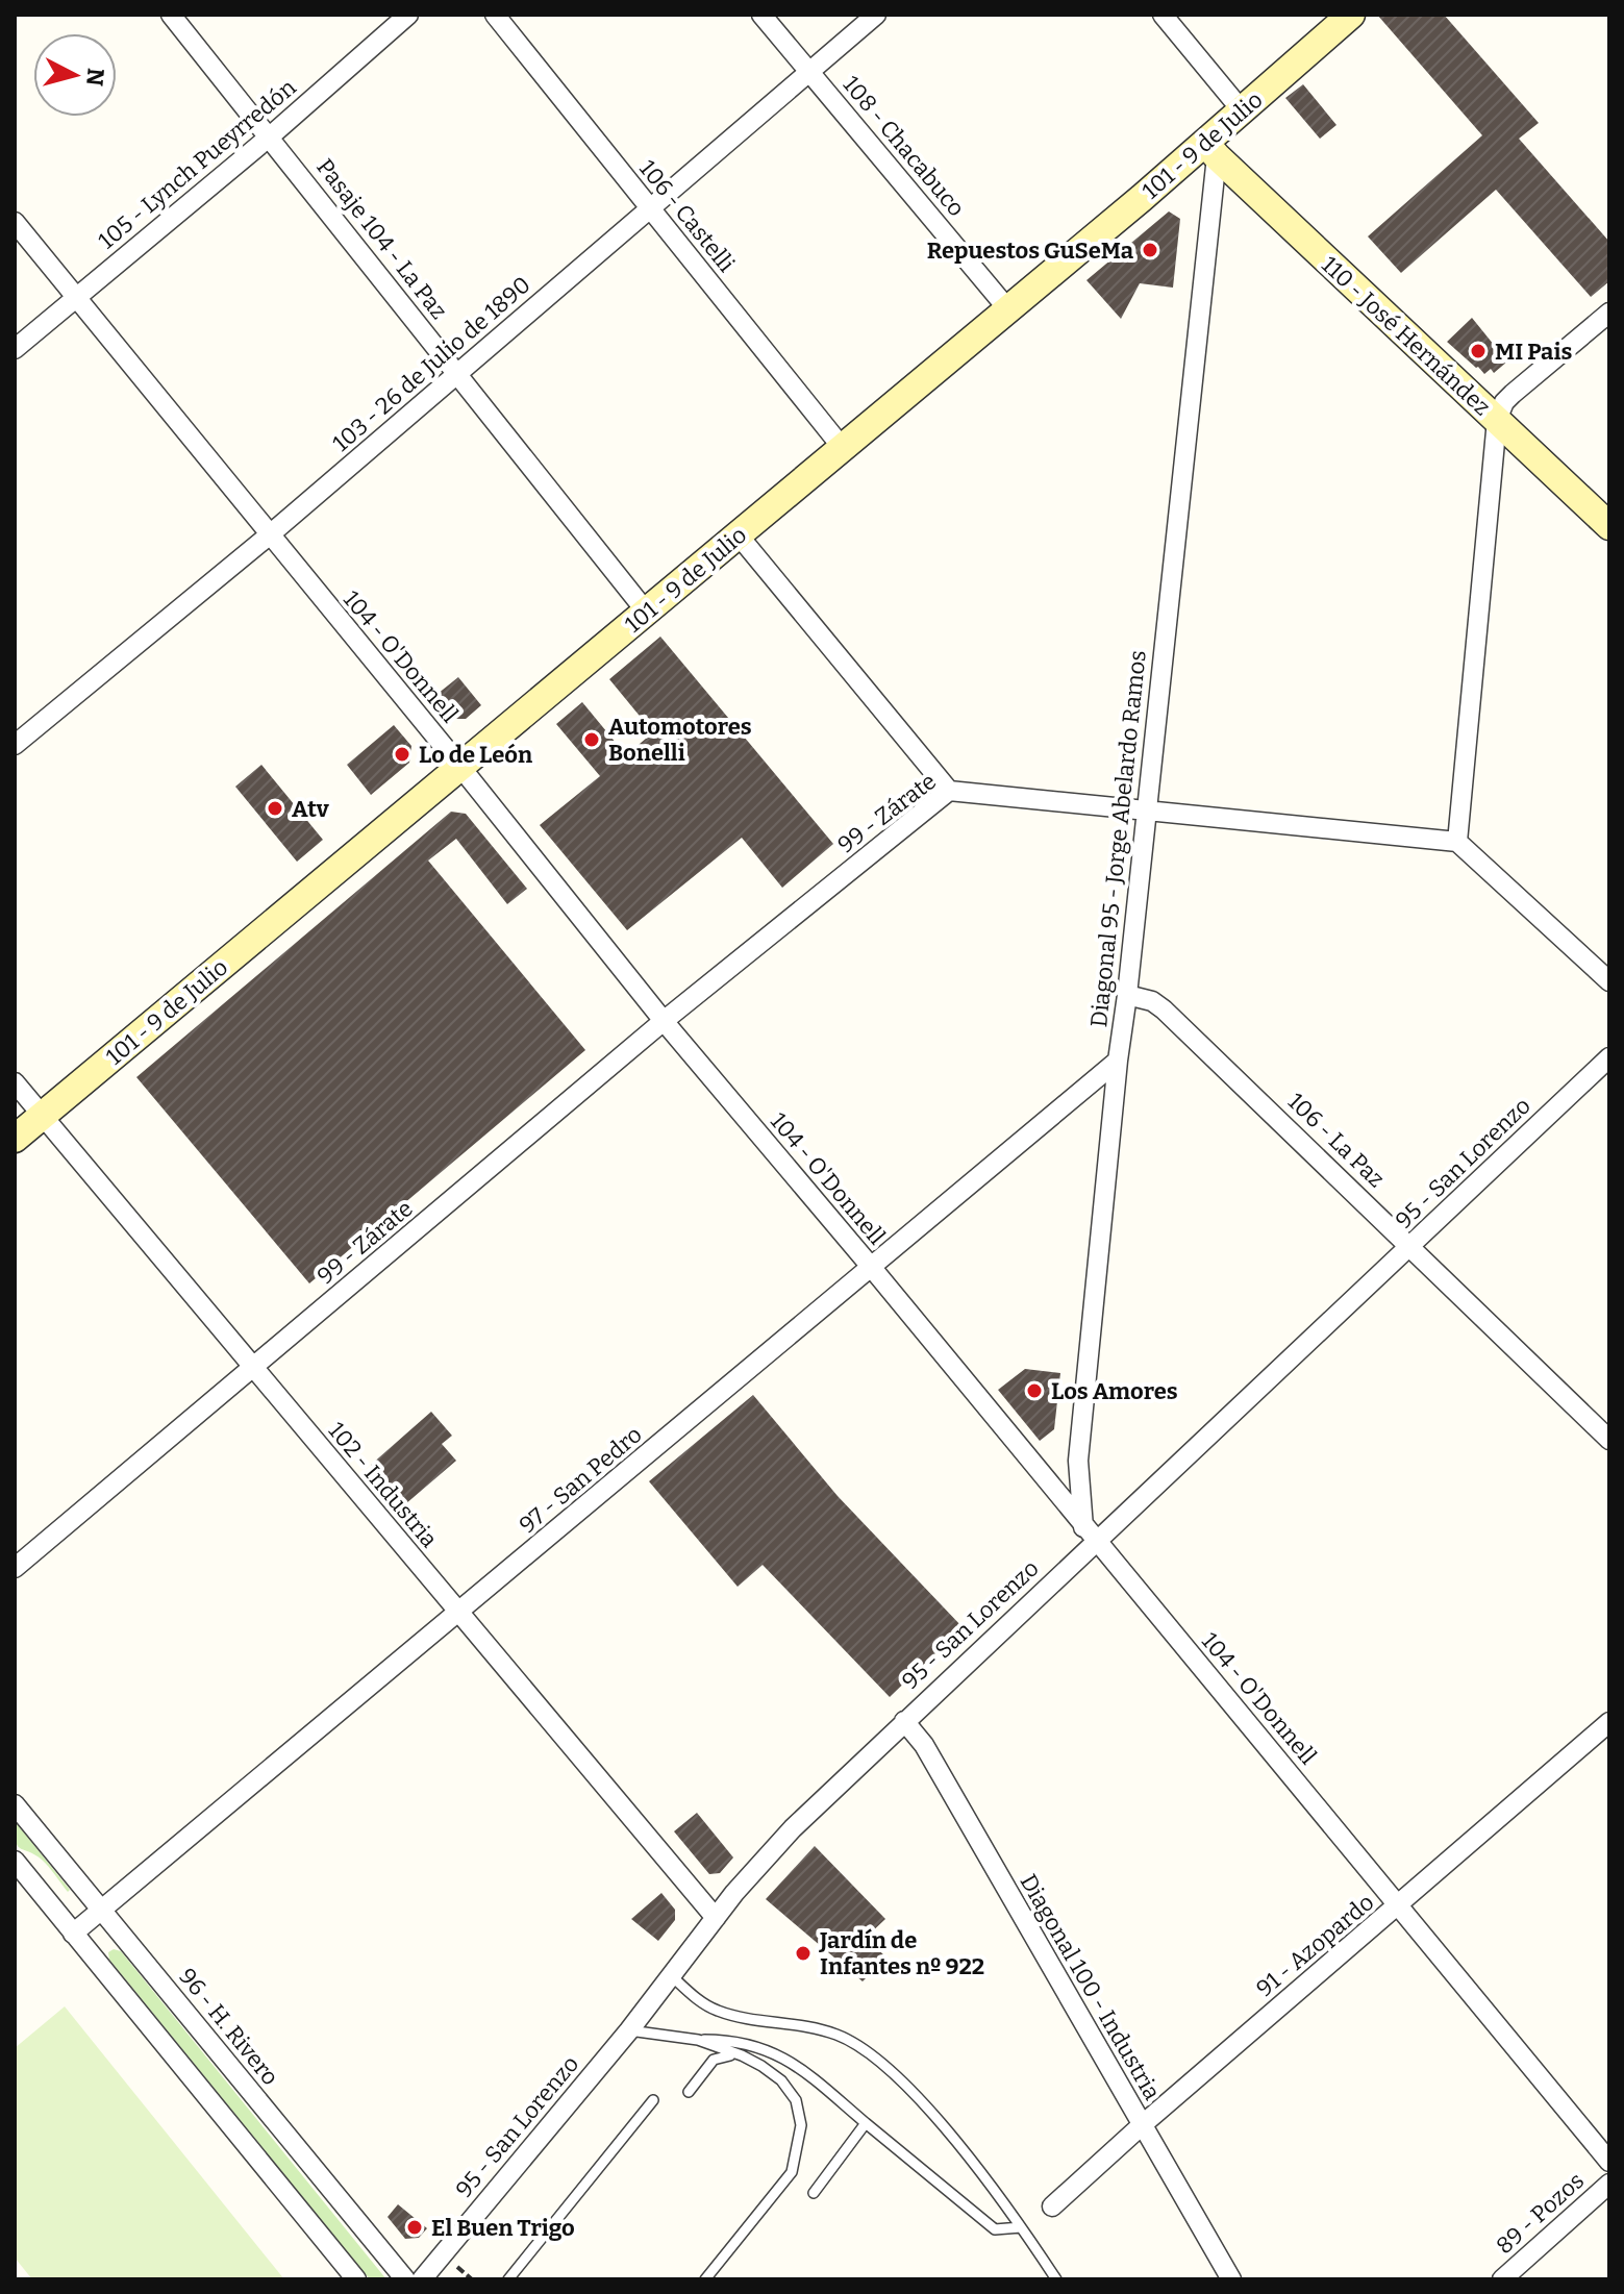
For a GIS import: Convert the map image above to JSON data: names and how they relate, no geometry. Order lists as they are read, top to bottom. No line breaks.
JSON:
{"streets":{"street":["101 - 9 de Julio","108 - Chacabuco","105 - Lynch Pueyrredón","106 - Castelli","Pasaje 104 - La Paz","110 - José Hernández","103 - 26 de Julio de 1890","104 - O'Donnell","99 - Zárate","Diagonal 95 - Jorge Abelardo Ramos","106 - La Paz","95 - San Lorenzo","97 - San Pedro","102 - Industria","91 - Azopardo","Diagonal 100 - Industria","96 - H. Rivero","89 - Pozos"]},"crossings":[["101 - 9 de Julio","108 - Chacabuco"],["101 - 9 de Julio","106 - Castelli"],["101 - 9 de Julio","Pasaje 104 - La Paz"],["101 - 9 de Julio","110 - José Hernández"],["101 - 9 de Julio","104 - O'Donnell"],["101 - 9 de Julio","Diagonal 95 - Jorge Abelardo Ramos"],["101 - 9 de Julio","102 - Industria"],["108 - Chacabuco","103 - 26 de Julio de 1890"],["105 - Lynch Pueyrredón","Pasaje 104 - La Paz"],["105 - Lynch Pueyrredón","104 - O'Donnell"],["106 - Castelli","103 - 26 de Julio de 1890"],["Pasaje 104 - La Paz","103 - 26 de Julio de 1890"],["110 - José Hernández","Diagonal 95 - Jorge Abelardo Ramos"],["103 - 26 de Julio de 1890","104 - O'Donnell"],["104 - O'Donnell","99 - Zárate"],["104 - O'Donnell","Diagonal 95 - Jorge Abelardo Ramos"],["104 - O'Donnell","95 - San Lorenzo"],["104 - O'Donnell","97 - San Pedro"],["104 - O'Donnell","91 - Azopardo"],["99 - Zárate","Diagonal 95 - Jorge Abelardo Ramos"],["99 - Zárate","102 - Industria"],["Diagonal 95 - Jorge Abelardo Ramos","106 - La Paz"],["Diagonal 95 - Jorge Abelardo Ramos","95 - San Lorenzo"],["Diagonal 95 - Jorge Abelardo Ramos","97 - San Pedro"],["106 - La Paz","95 - San Lorenzo"],["95 - San Lorenzo","102 - Industria"],["95 - San Lorenzo","Diagonal 100 - Industria"],["97 - San Pedro","102 - Industria"],["97 - San Pedro","96 - H. Rivero"],["91 - Azopardo","Diagonal 100 - Industria"]],"places":["Repuestos GuSeMa","MI Pais","Automotores Bonelli","Lo de León","Atv","Los Amores","Jardín de Infantes nº 922","El Buen Trigo"],"north":"right"}
